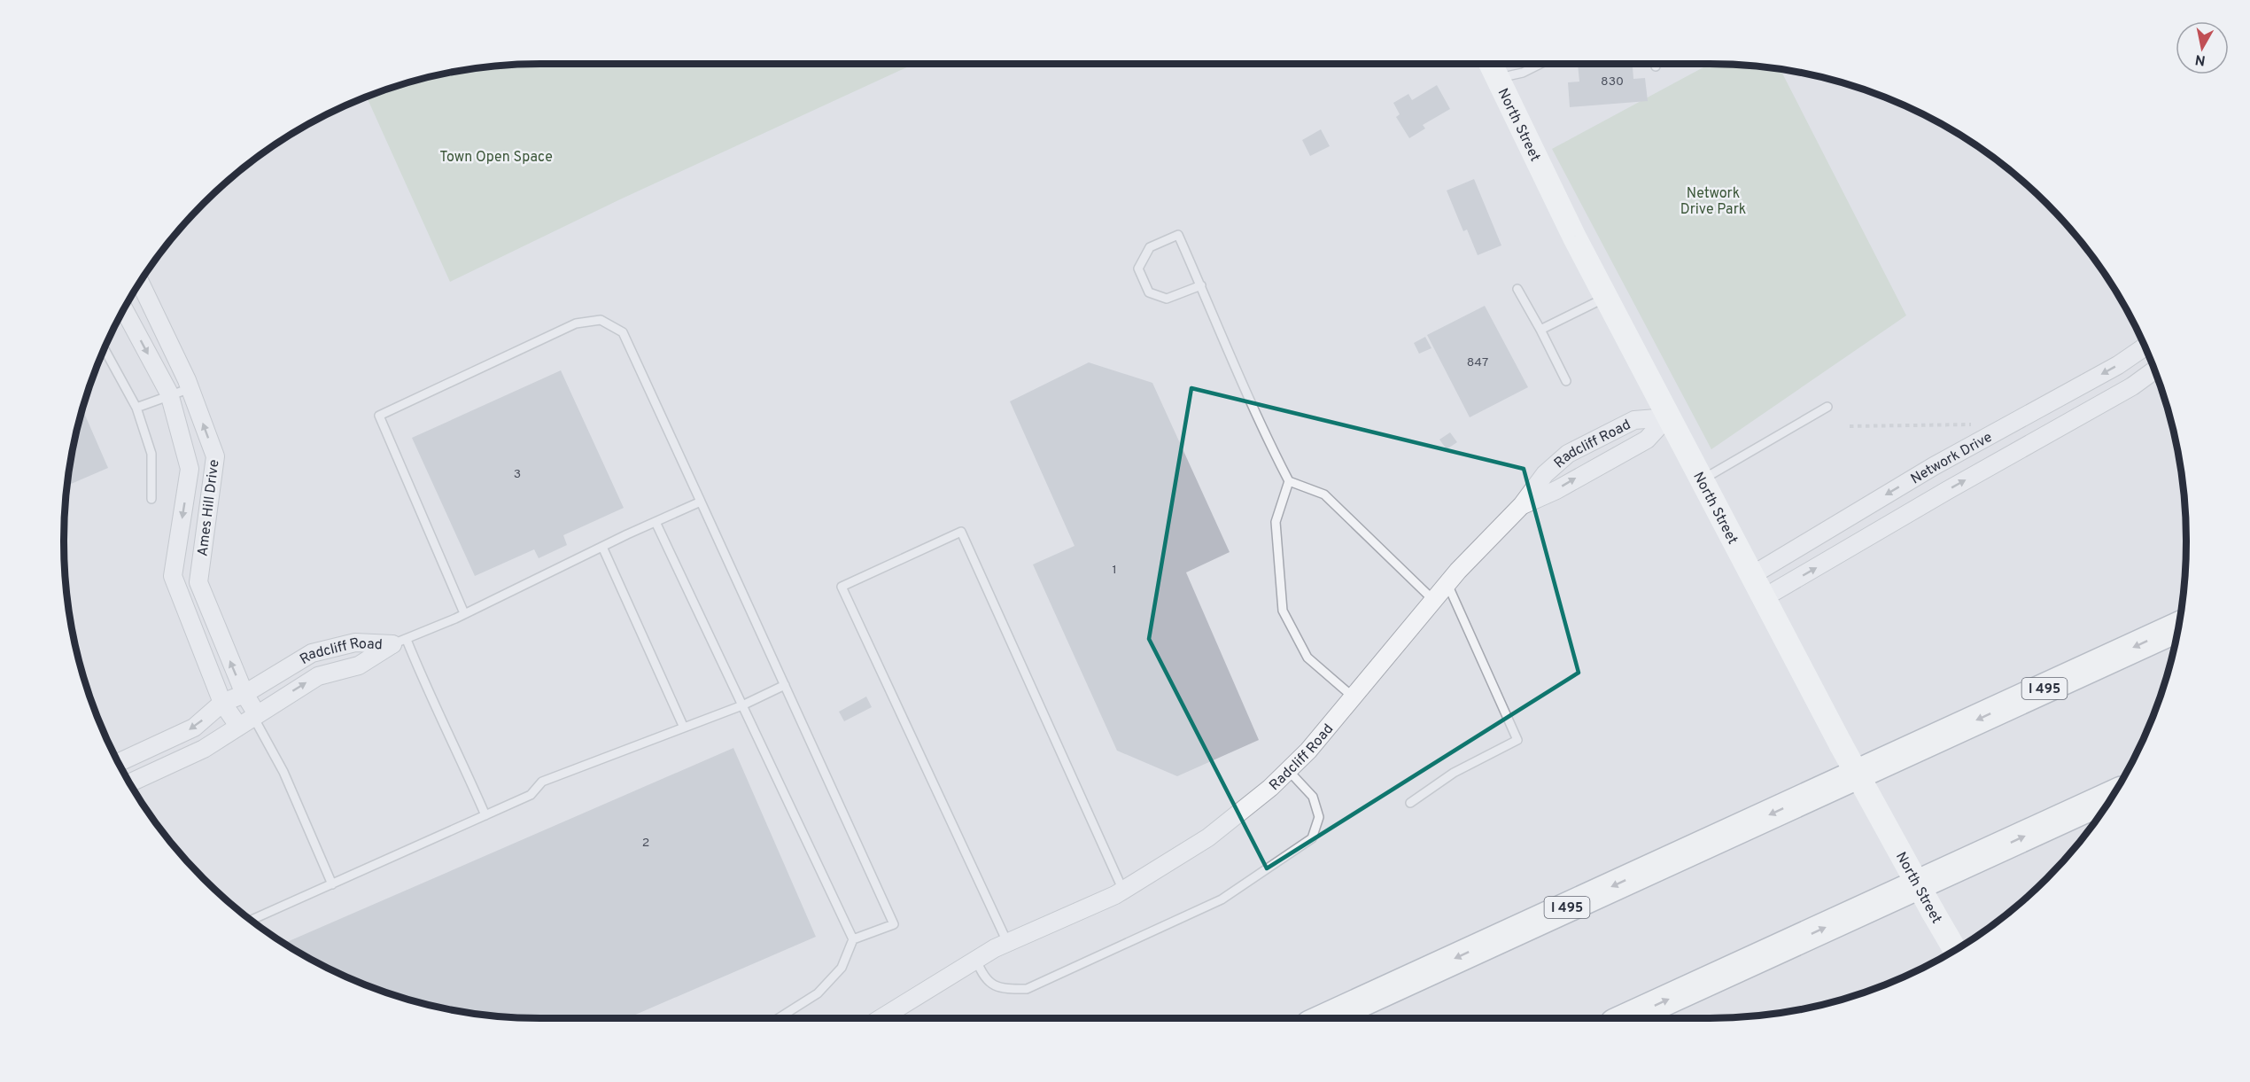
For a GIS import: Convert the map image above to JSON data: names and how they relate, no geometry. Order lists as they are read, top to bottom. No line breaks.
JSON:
{"streets":{"highway":["I 495"],"main road":["North Street"],"street":["Radcliff Road","Network Drive","Ames Hill Drive"]},"crossings":[["North Street","Radcliff Road"],["North Street","Network Drive"],["Radcliff Road","Ames Hill Drive"]],"parks":["Town Open Space","Network Drive Park"],"house_numbers":["830","847","3","1","2"],"north":"bottom"}
